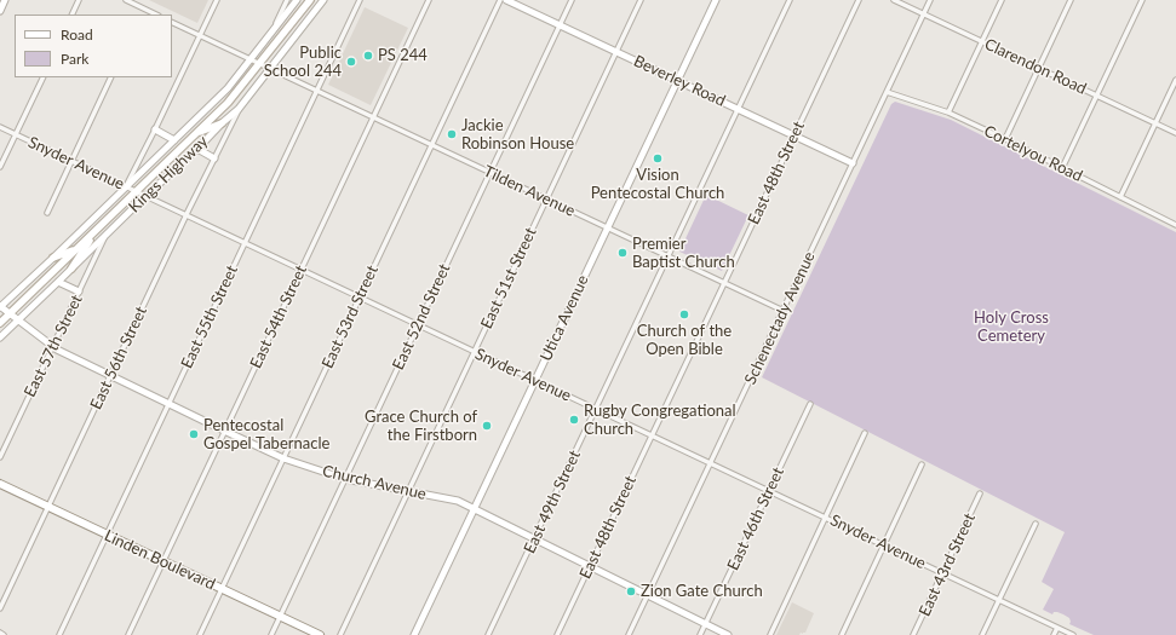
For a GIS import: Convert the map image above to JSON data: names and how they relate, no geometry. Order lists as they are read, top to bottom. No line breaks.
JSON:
{"streets":{"highway":["Linden Boulevard"],"main road":["Beverley Road","Kings Highway","Utica Avenue","Church Avenue"],"street":["Clarendon Road","Cortelyou Road","Snyder Avenue","East 48th Street","Tilden Avenue","East 51st Street","East 55th Street","East 54th Street","East 53rd Street","East 52nd Street","Schenectady Avenue","East 57th Street","East 56th Street","East 49th Street","East 46th Street","East 43rd Street"]},"crossings":[["Clarendon Road","Schenectady Avenue"],["Beverley Road","East 48th Street"],["Beverley Road","East 51st Street"],["Beverley Road","East 52nd Street"],["Beverley Road","Utica Avenue"],["Beverley Road","Schenectady Avenue"],["Beverley Road","East 49th Street"],["Cortelyou Road","Schenectady Avenue"],["Snyder Avenue","East 48th Street"],["Snyder Avenue","Kings Highway"],["Snyder Avenue","East 51st Street"],["Snyder Avenue","East 55th Street"],["Snyder Avenue","East 54th Street"],["Snyder Avenue","East 53rd Street"],["Snyder Avenue","East 52nd Street"],["Snyder Avenue","Utica Avenue"],["Snyder Avenue","Schenectady Avenue"],["Snyder Avenue","East 56th Street"],["Snyder Avenue","East 49th Street"],["Snyder Avenue","East 46th Street"],["Snyder Avenue","East 43rd Street"],["East 48th Street","Tilden Avenue"],["East 48th Street","Church Avenue"],["Kings Highway","Tilden Avenue"],["Kings Highway","East 57th Street"],["Kings Highway","East 56th Street"],["Kings Highway","Church Avenue"],["Tilden Avenue","East 51st Street"],["Tilden Avenue","East 55th Street"],["Tilden Avenue","East 54th Street"],["Tilden Avenue","East 53rd Street"],["Tilden Avenue","East 52nd Street"],["Tilden Avenue","Utica Avenue"],["Tilden Avenue","Schenectady Avenue"],["Tilden Avenue","East 49th Street"],["East 51st Street","Church Avenue"],["East 55th Street","Church Avenue"],["East 55th Street","Linden Boulevard"],["East 54th Street","Church Avenue"],["East 54th Street","Linden Boulevard"],["East 53rd Street","Church Avenue"],["East 53rd Street","Linden Boulevard"],["East 52nd Street","Church Avenue"],["East 52nd Street","Linden Boulevard"],["Utica Avenue","Church Avenue"],["Schenectady Avenue","Church Avenue"],["East 57th Street","Church Avenue"],["East 56th Street","Church Avenue"],["East 56th Street","Linden Boulevard"],["Church Avenue","East 49th Street"],["Church Avenue","East 46th Street"]],"parks":["Holy Cross Cemetery"],"places":["PS 244","Public School 244","Jackie Robinson House","Vision Pentecostal Church","Premier Baptist Church","Church of the Open Bible","Rugby Congregational Church","Grace Church of the Firstborn","Pentecostal Gospel Tabernacle","Zion Gate Church"],"legend":["Road","Park"]}
